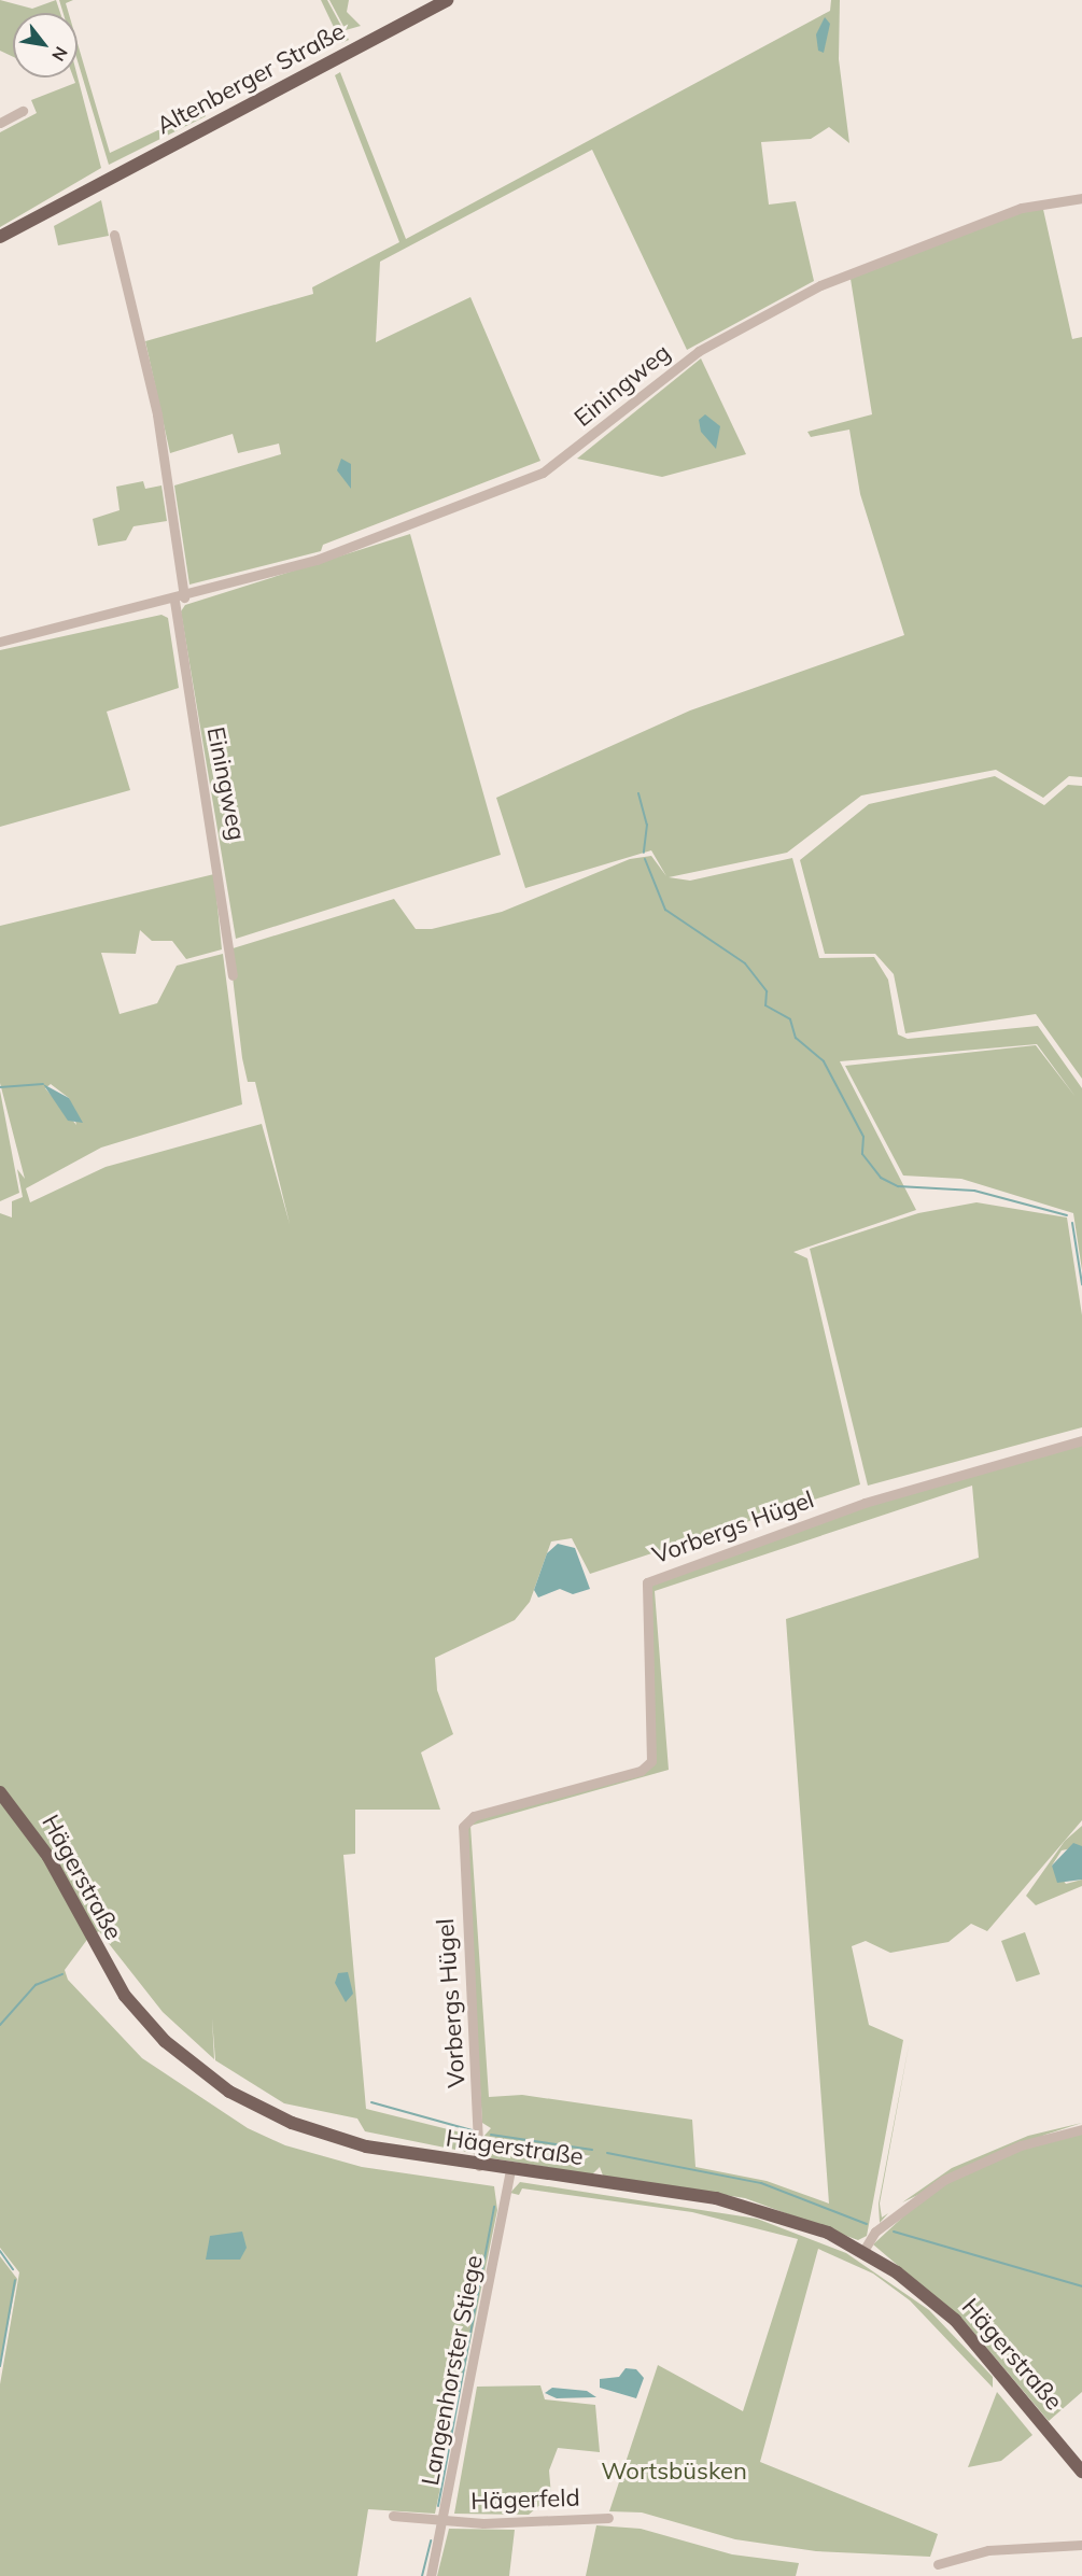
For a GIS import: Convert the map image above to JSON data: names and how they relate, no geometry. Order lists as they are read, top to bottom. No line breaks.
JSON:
{"streets":{"main road":["Altenberger Straße","Hägerstraße"],"street":["Einingweg","Vorbergs Hügel","Langenhorster Stiege","Hägerfeld"]},"crossings":[["Vorbergs Hügel","Hägerstraße"],["Hägerstraße","Langenhorster Stiege"],["Langenhorster Stiege","Hägerfeld"]],"parks":["Wortsbüsken"],"north":"bottom right"}
